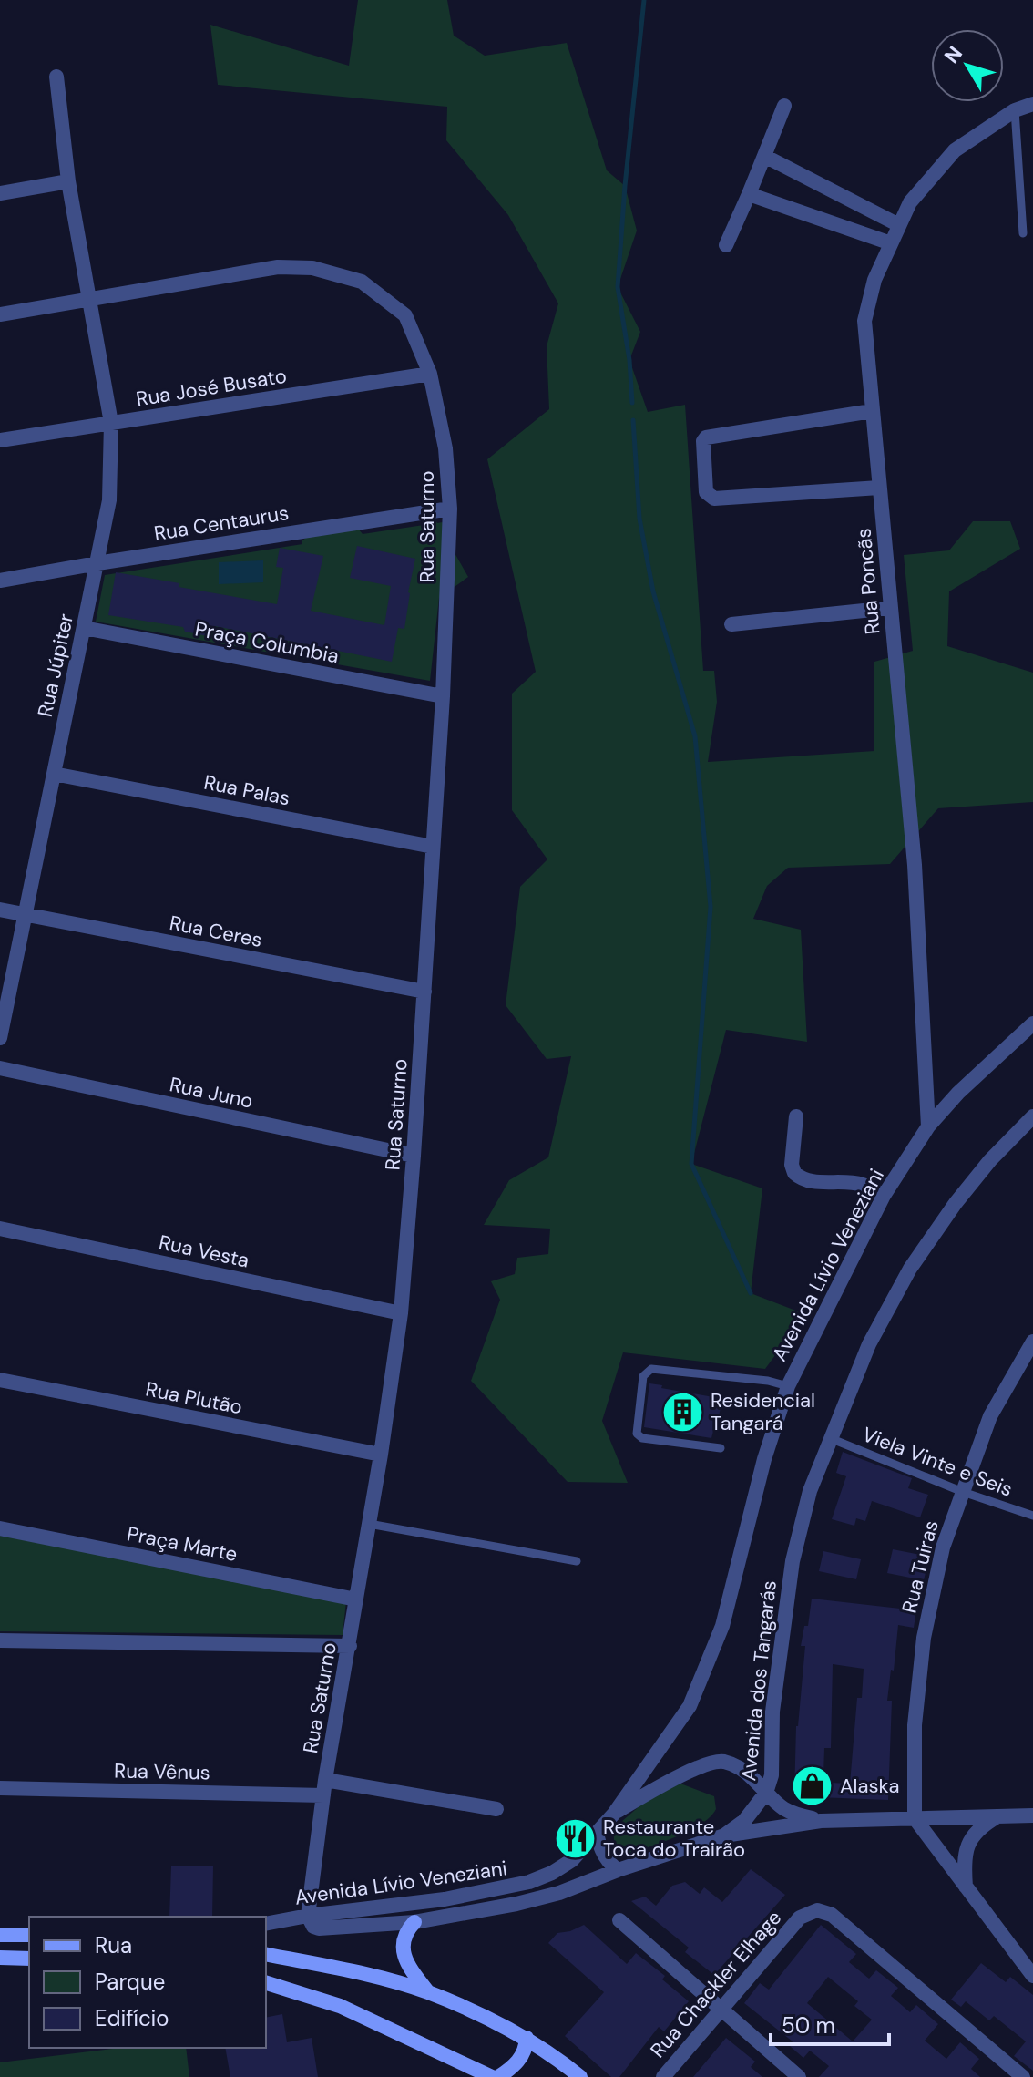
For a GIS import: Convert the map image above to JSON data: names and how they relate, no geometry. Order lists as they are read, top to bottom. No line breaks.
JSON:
{"streets":{"street":["Rua José Busato","Rua Centaurus","Rua Saturno","Rua Poncãs","Praça Columbia","Rua Júpiter","Rua Palas","Rua Ceres","Rua Juno","Rua Vesta","Avenida Lívio Veneziani","Rua Plutão","Praça Marte","Rua Tuiras","Avenida dos Tangarás","Rua Vênus","Rua Chackler Elhage"],"lane":["Viela Vinte e Seis"]},"crossings":[["Rua José Busato","Rua Saturno"],["Rua José Busato","Rua Júpiter"],["Rua Centaurus","Rua Saturno"],["Rua Centaurus","Rua Júpiter"],["Rua Saturno","Praça Columbia"],["Rua Saturno","Rua Júpiter"],["Rua Saturno","Rua Palas"],["Rua Saturno","Rua Ceres"],["Rua Saturno","Rua Juno"],["Rua Saturno","Rua Vesta"],["Rua Saturno","Avenida Lívio Veneziani"],["Rua Saturno","Rua Plutão"],["Rua Saturno","Praça Marte"],["Rua Saturno","Rua Vênus"],["Rua Poncãs","Avenida Lívio Veneziani"],["Praça Columbia","Rua Júpiter"],["Rua Júpiter","Rua Palas"],["Rua Júpiter","Rua Ceres"],["Avenida Lívio Veneziani","Avenida dos Tangarás"],["Viela Vinte e Seis","Rua Tuiras"],["Viela Vinte e Seis","Avenida dos Tangarás"]],"places":{"building":["Residencial Tangará"],"shop":["Alaska"],"restaurant":["Restaurante Toca do Trairão"]},"legend":["Rua","Parque","Edifício"],"scale_bar":"50 m","north":"top left"}
